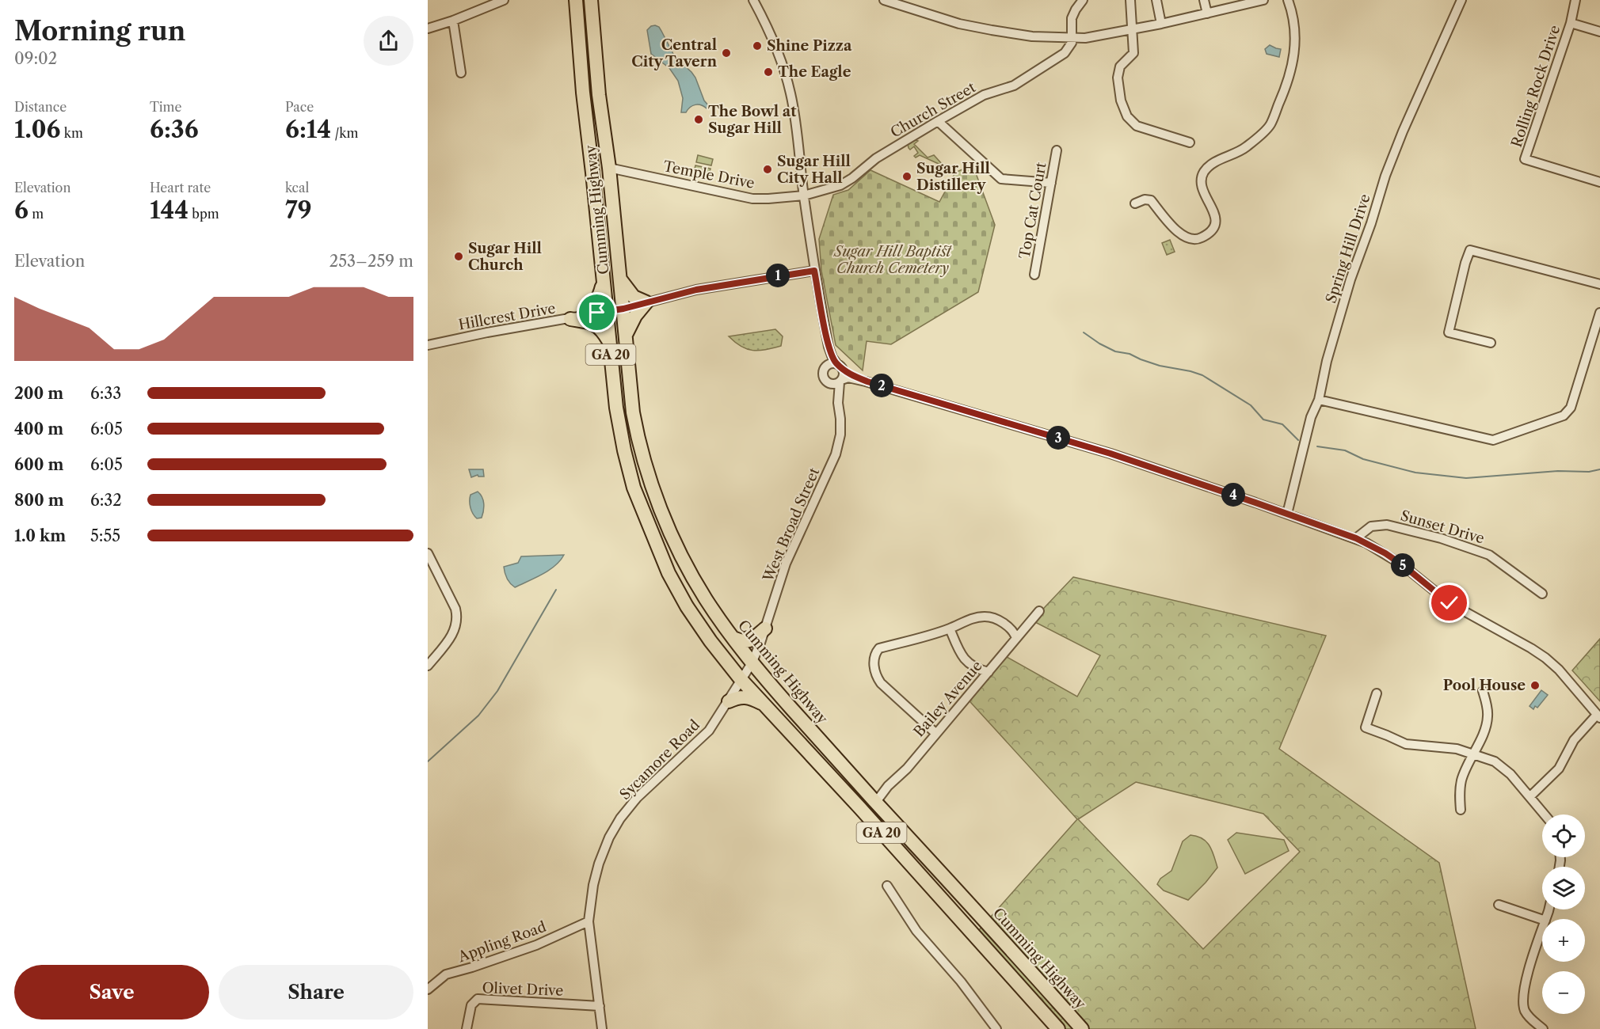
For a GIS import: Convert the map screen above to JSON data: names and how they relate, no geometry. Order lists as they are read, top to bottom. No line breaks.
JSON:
{"streets":{"highway":["Cumming Highway","GA 20"],"street":["Rolling Rock Drive","Church Street","Temple Drive","Top Cat Court","Spring Hill Drive","Hillcrest Drive","West Broad Street","Sunset Drive","Bailey Avenue","Sycamore Road","Appling Road","Olivet Drive"]},"crossings":[["Church Street","Temple Drive"],["Temple Drive","Cumming Highway"],["Cumming Highway","Hillcrest Drive"],["Cumming Highway","West Broad Street"],["Cumming Highway","Bailey Avenue"],["Cumming Highway","Sycamore Road"],["West Broad Street","Sycamore Road"],["Sycamore Road","Appling Road"],["Sycamore Road","Olivet Drive"]],"parks":["Sugar Hill Baptist Church Cemetery"],"places":["Shine Pizza","Central City Tavern","The Eagle","The Bowl at Sugar Hill","Sugar Hill City Hall","Sugar Hill Distillery","Sugar Hill Church","Pool House"],"page":{"heading":["Morning run","09:02"],"stats":[["Distance","1.06 km"],["Time","6:36"],["Pace","6:14 /km"],["Elevation","6 m"],["Heart rate","144 bpm"],["kcal","79"]],"chart":["Elevation","253–259 m"],"pins":["1","2","3","4","5"],"list":[{"name":"200 m","note":"6:33"},{"name":"400 m","note":"6:05"},{"name":"600 m","note":"6:05"},{"name":"800 m","note":"6:32"},{"name":"1.0 km","note":"5:55"}],"map_buttons":["+","−"],"buttons":["Save","Share"]}}
